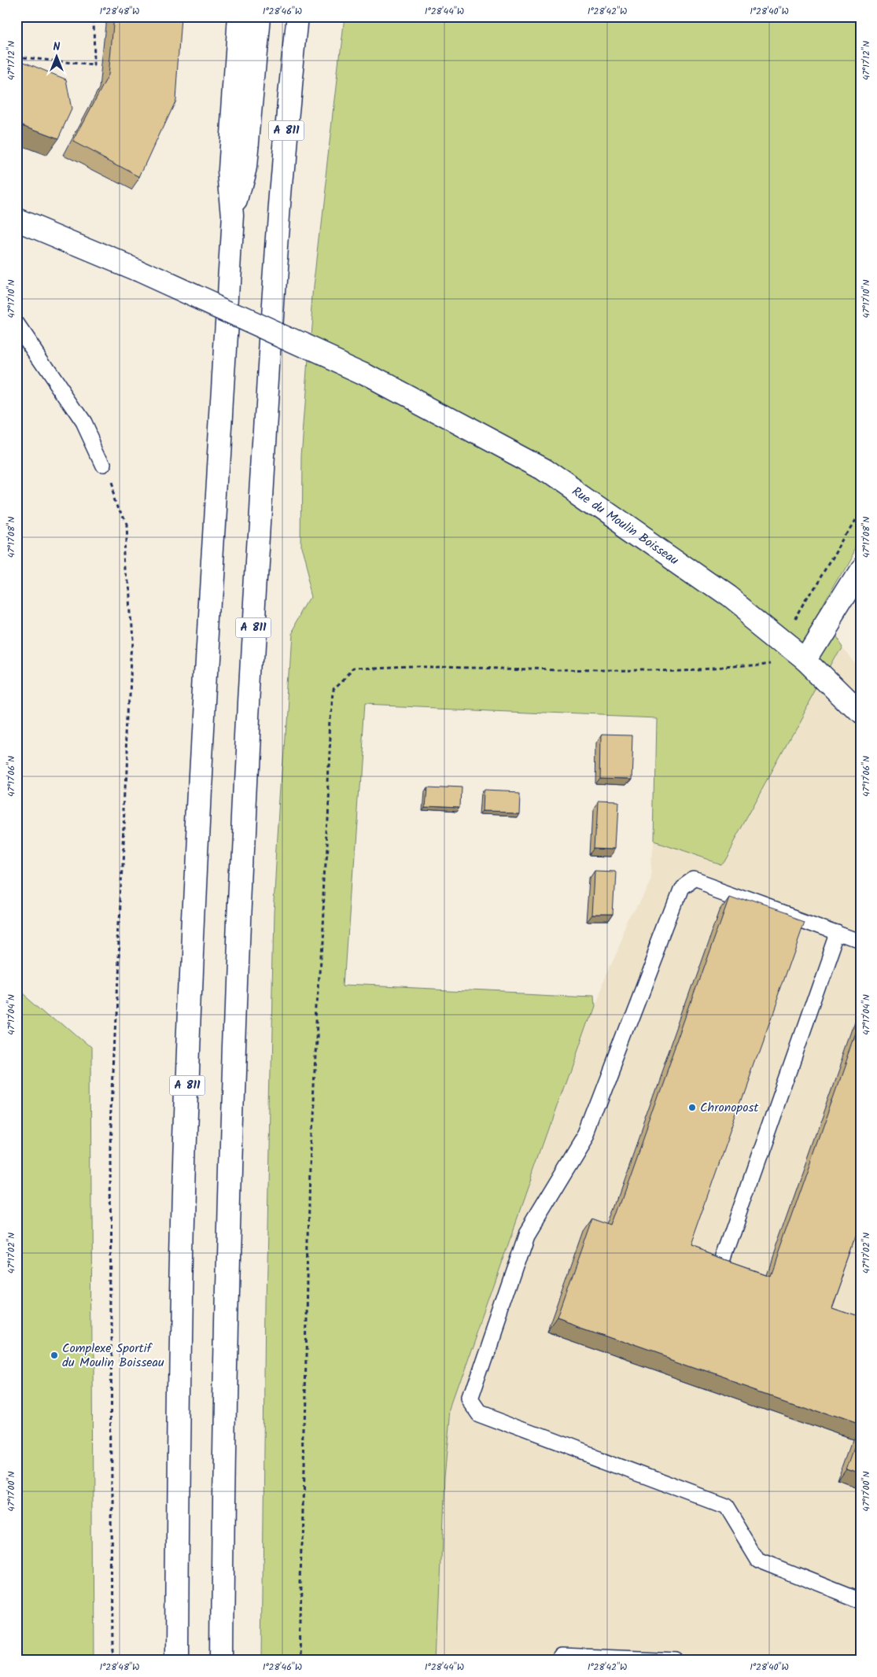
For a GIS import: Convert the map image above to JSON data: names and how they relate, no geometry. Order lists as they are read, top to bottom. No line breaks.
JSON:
{"streets":{"main road":["A 811","Rue du Moulin Boisseau"]},"places":["Chronopost","Complexe Sportif du Moulin Boisseau"],"north":"top","coordinates":["1°28'48\"W","1°28'46\"W","1°28'44\"W","1°28'42\"W","1°28'40\"W","47°17'12\"N","47°17'10\"N","47°17'08\"N","47°17'06\"N","47°17'04\"N","47°17'02\"N","47°17'00\"N"]}
